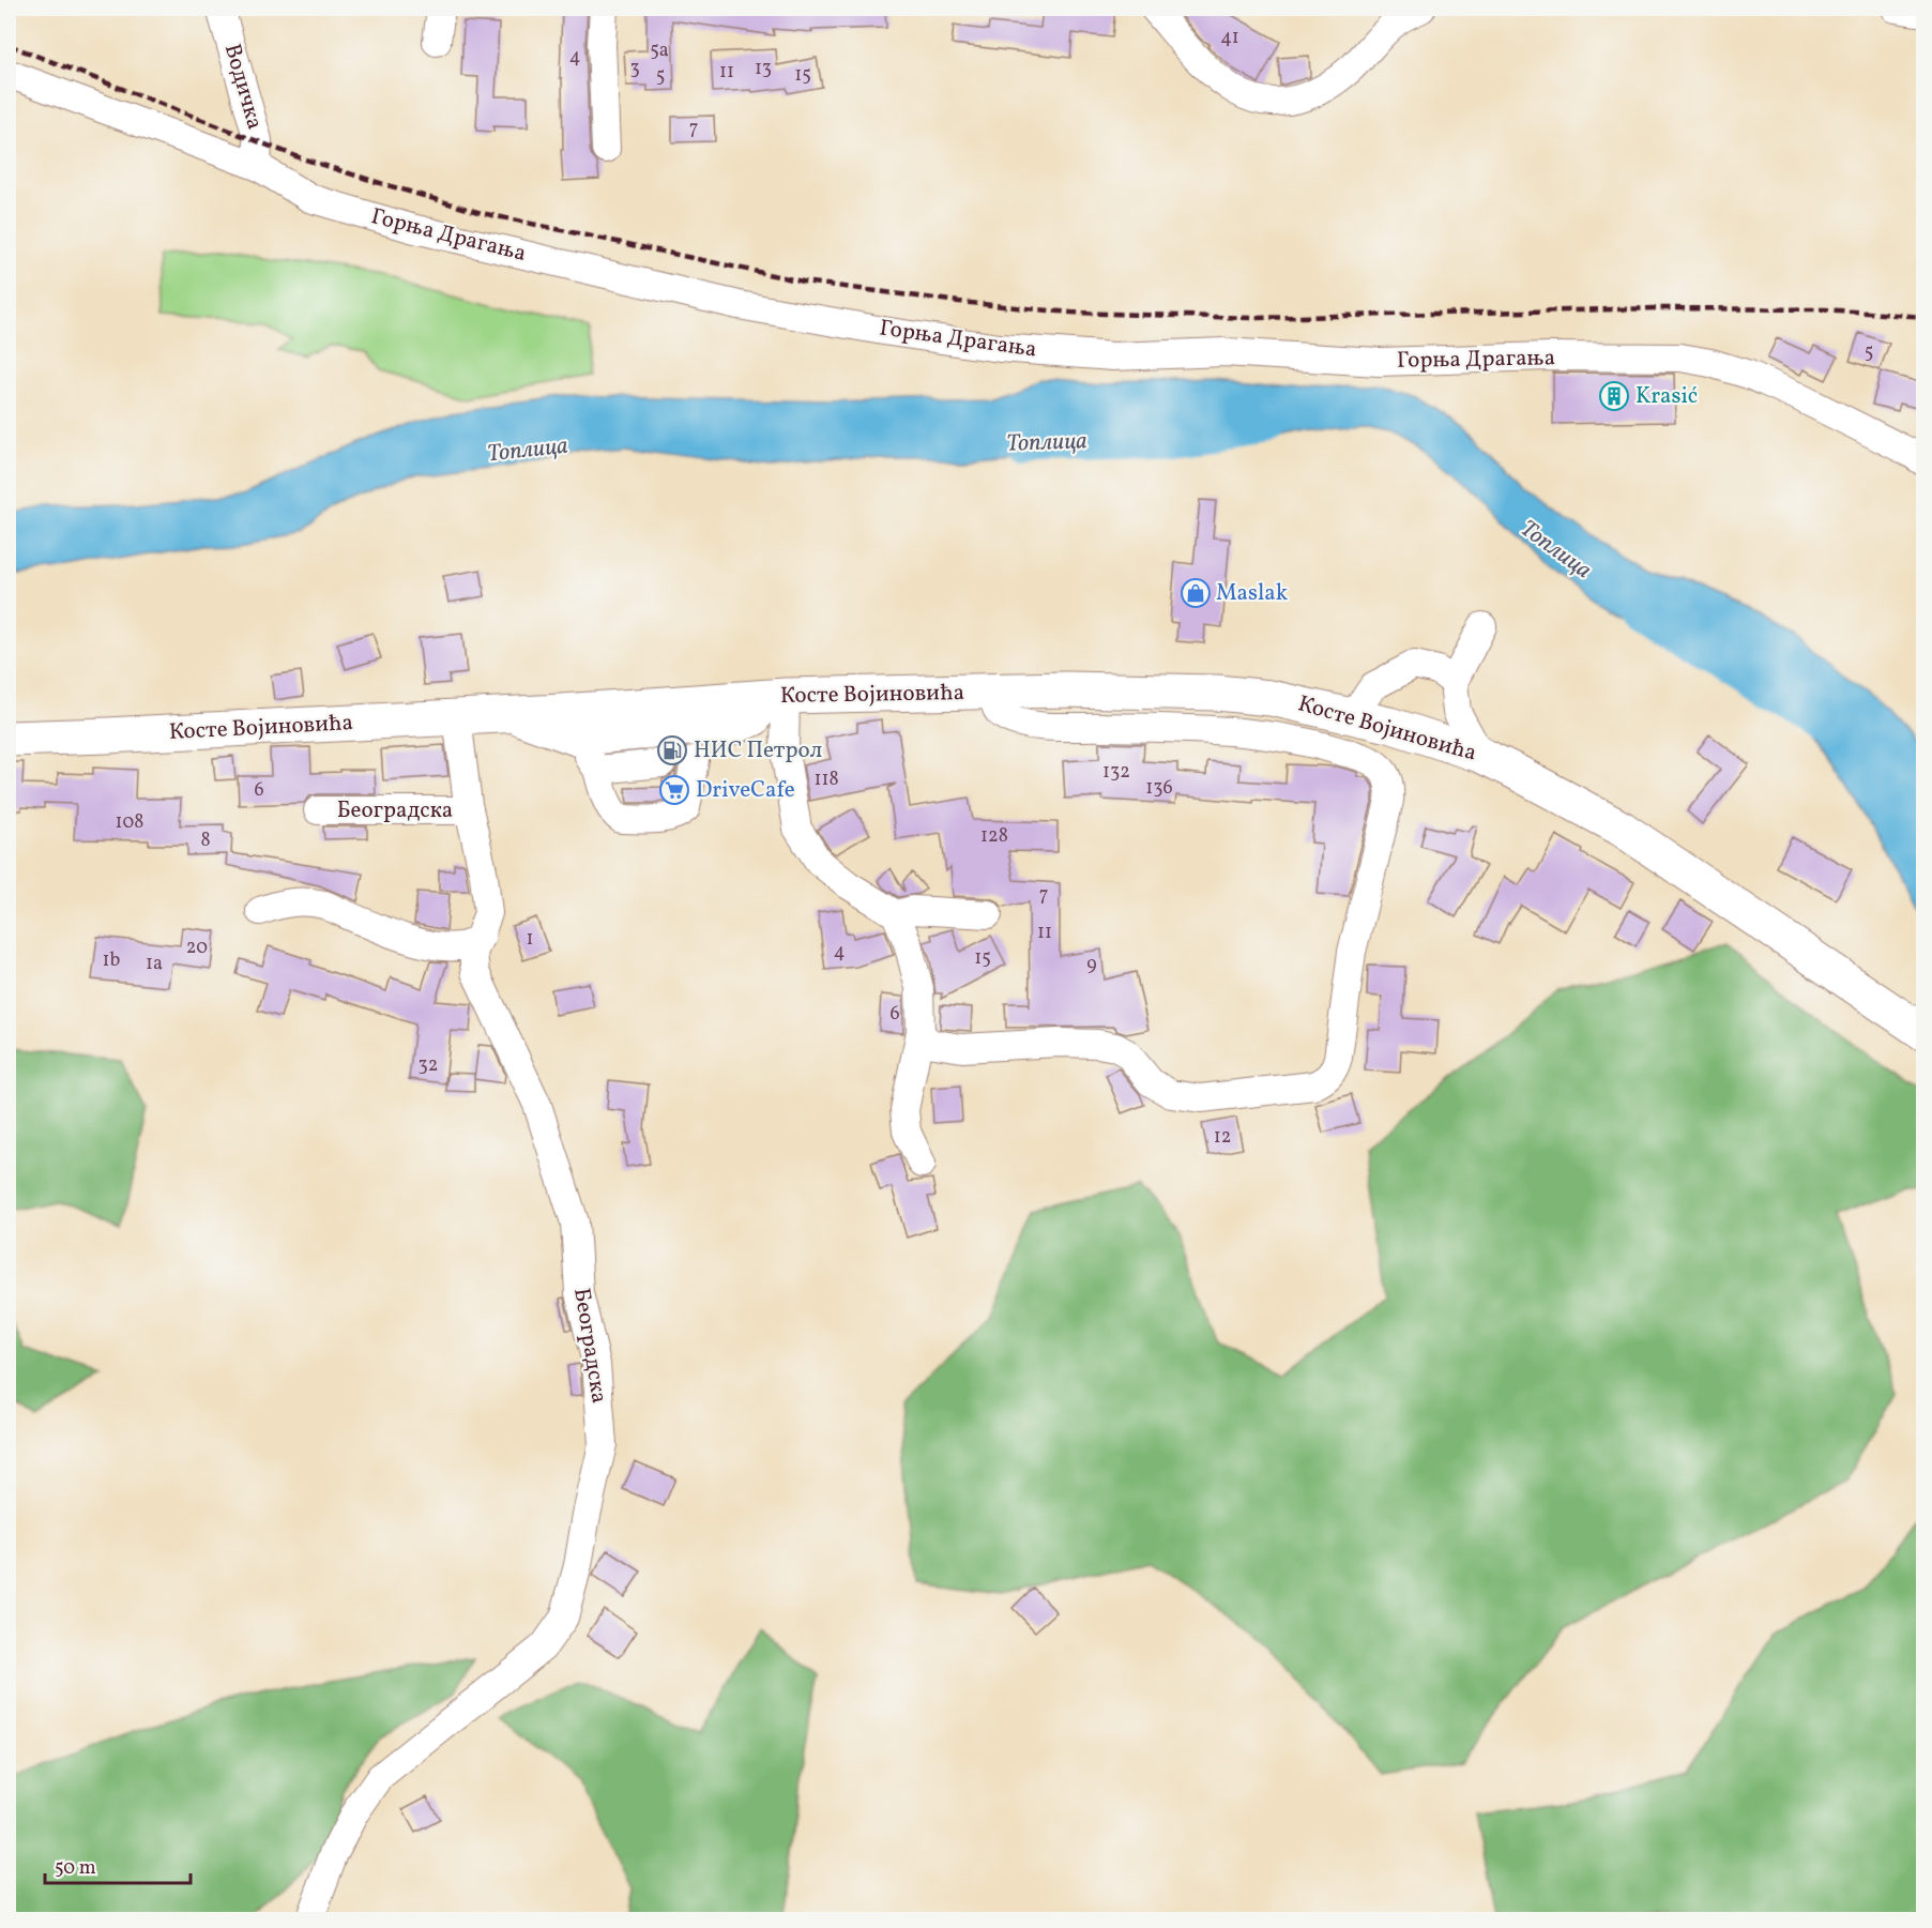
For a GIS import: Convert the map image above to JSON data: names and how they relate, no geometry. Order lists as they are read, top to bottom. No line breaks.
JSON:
{"streets":{"main road":["Косте Војиновића"],"street":["Водичка","Горња Драгања","Београдска"]},"crossings":[["Водичка","Горња Драгања"],["Косте Војиновића","Београдска"]],"water":["Топлица"],"places":{"building":["Krasić"],"shop":["Maslak"],"fuel station":["НИС Петрол"],"supermarket":["DriveCafe"]},"house_numbers":["41","5a","4","3","13","11","15","5","7","5","132","118","136","6","108","128","8","7","11","1","20","4","15","1b","1a","9","6","32","12"],"scale_bar":"50 m"}
